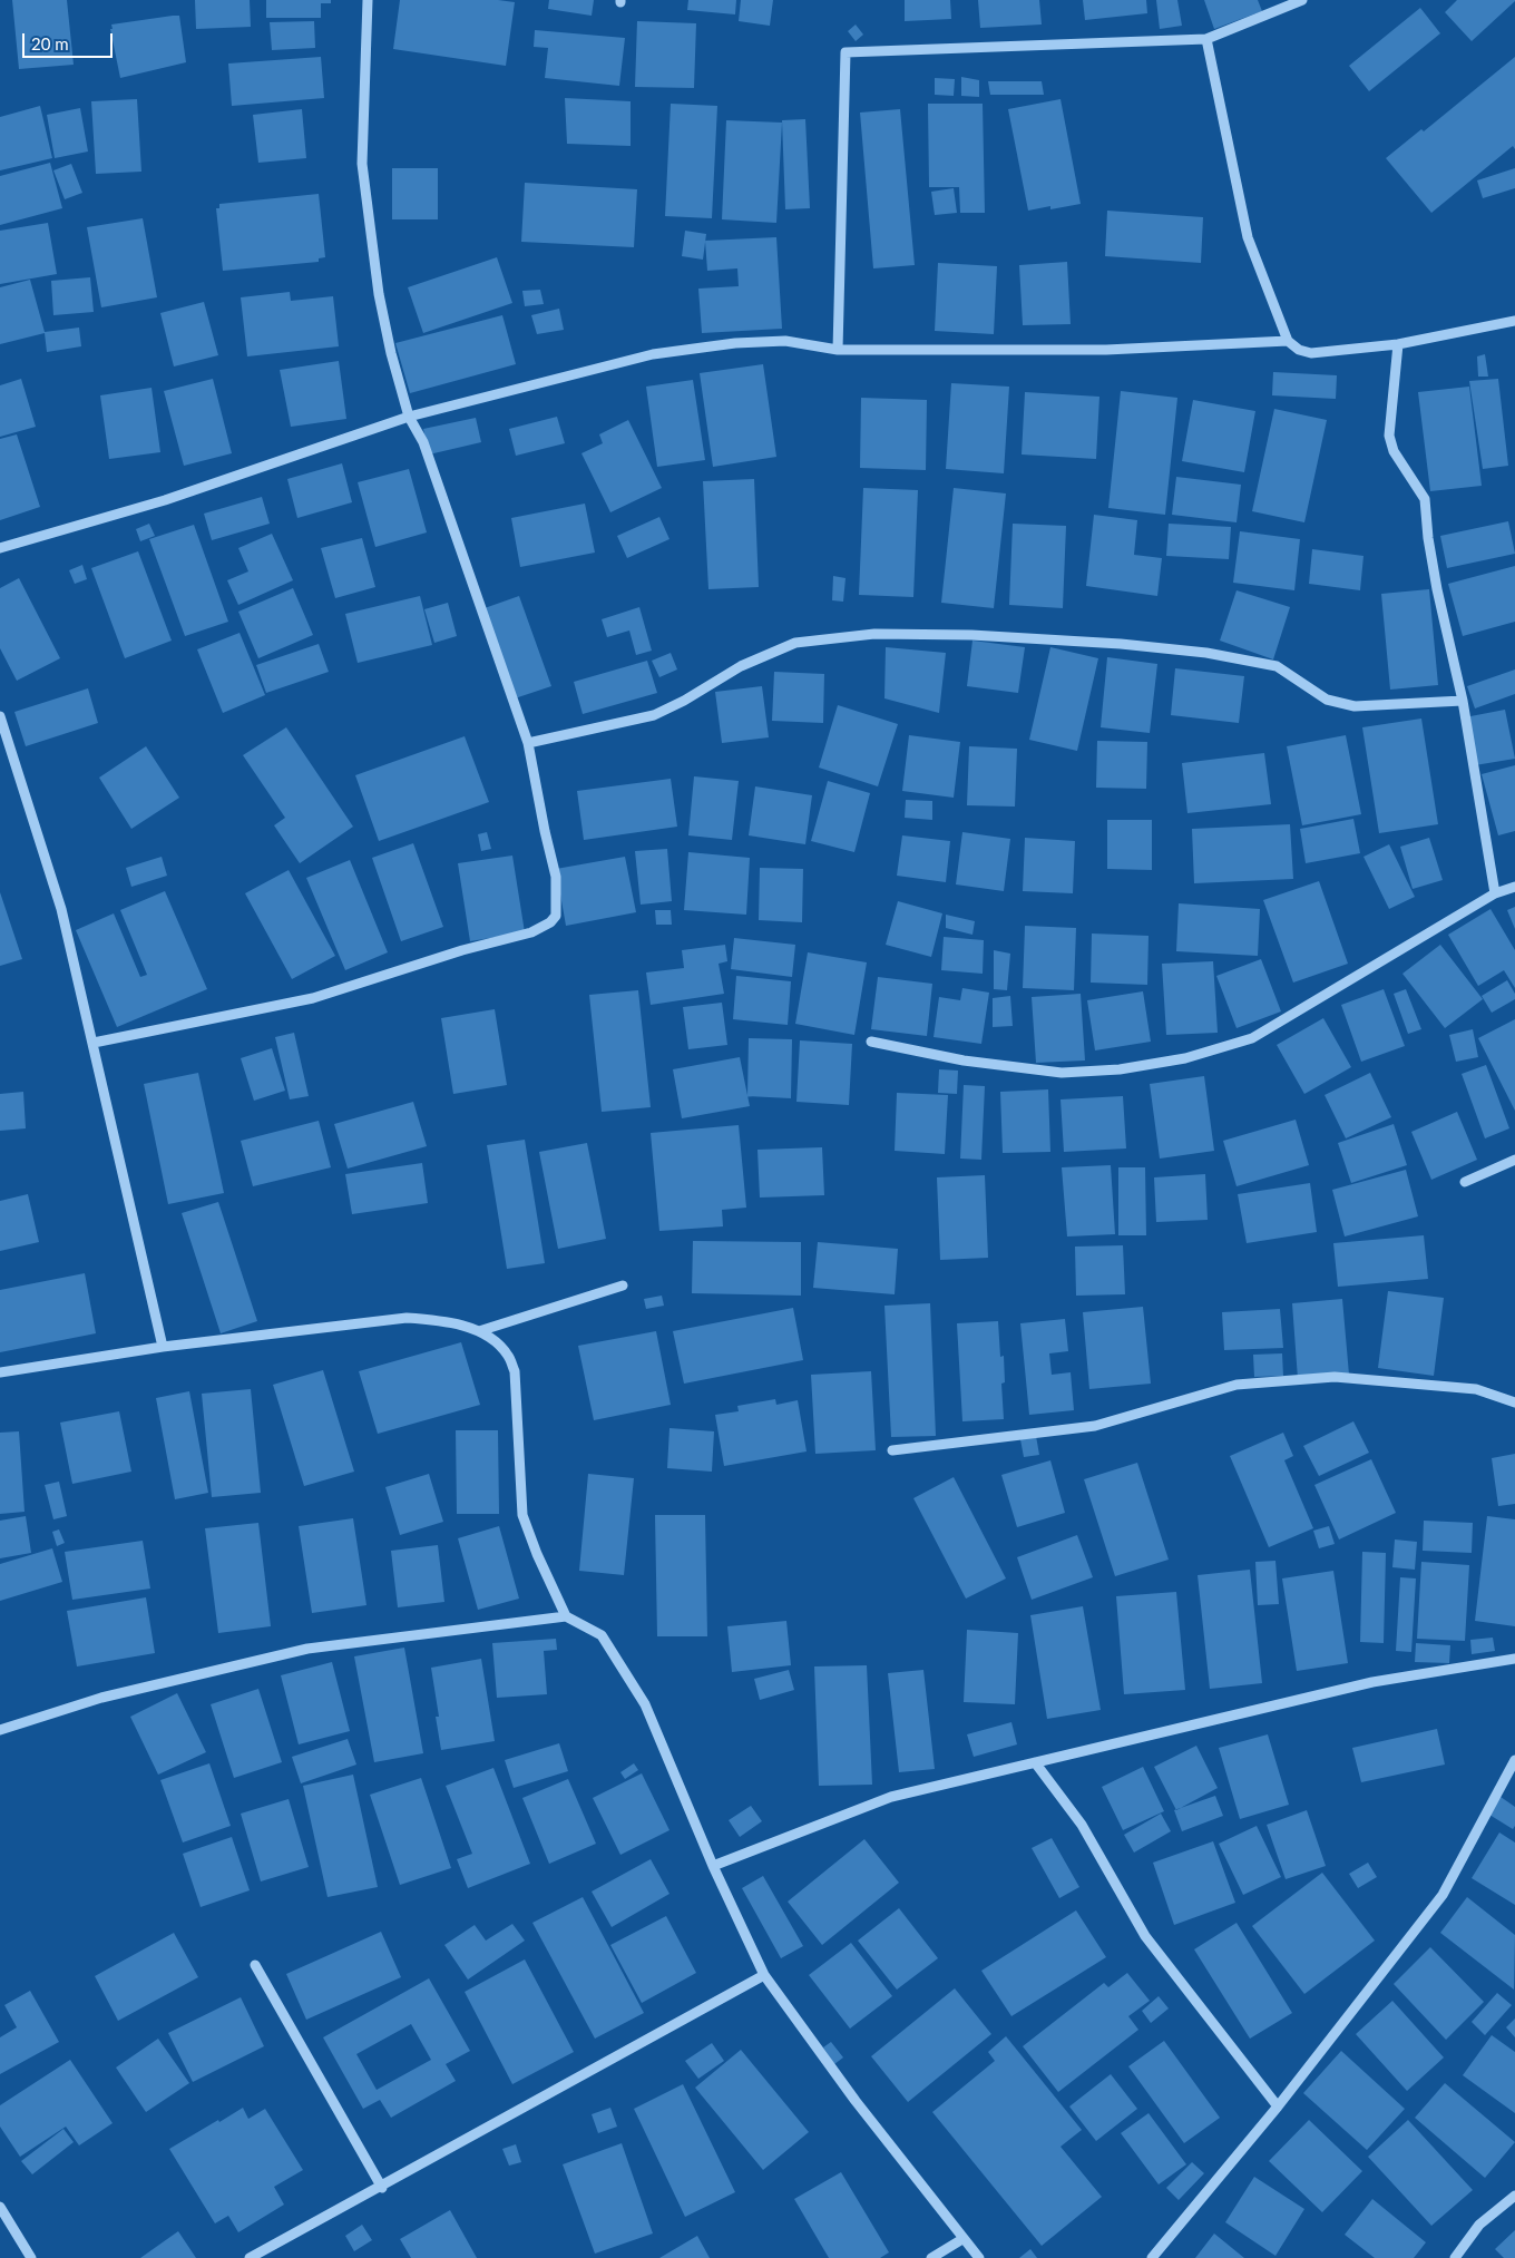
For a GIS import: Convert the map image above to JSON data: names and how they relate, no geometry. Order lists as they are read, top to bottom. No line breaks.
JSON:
{"scale_bar":"20 m"}
